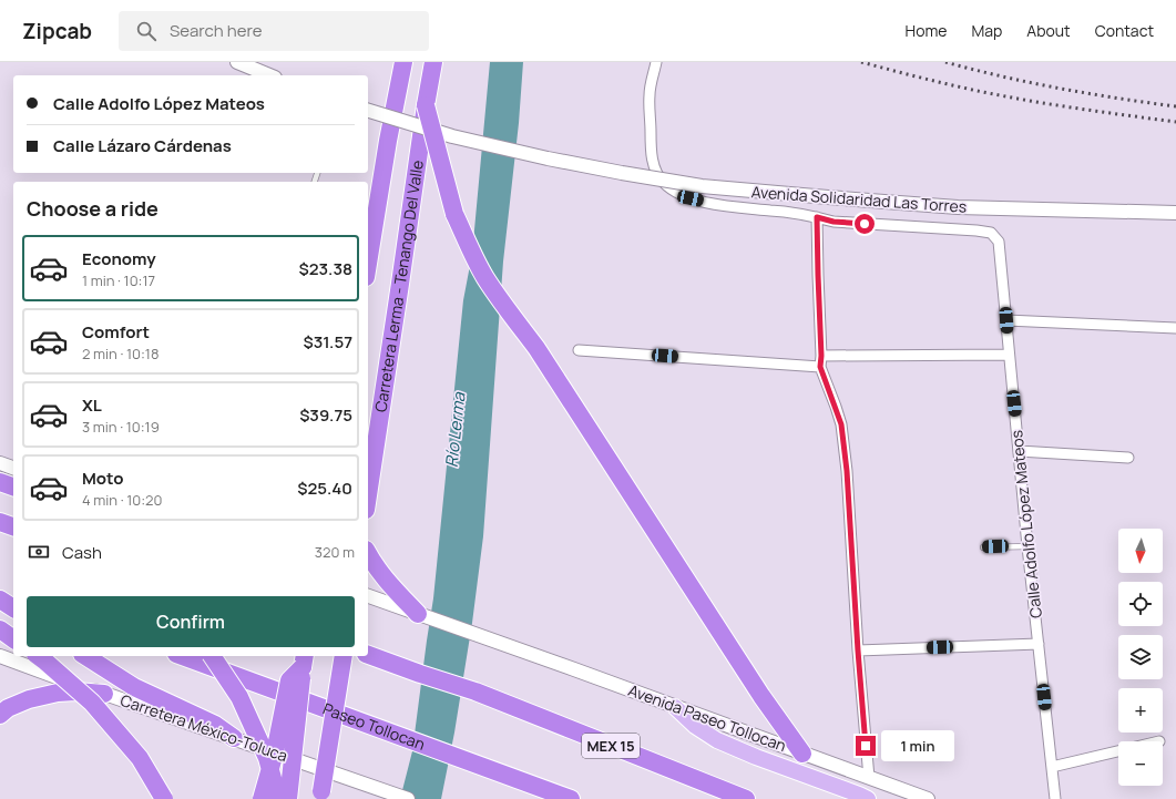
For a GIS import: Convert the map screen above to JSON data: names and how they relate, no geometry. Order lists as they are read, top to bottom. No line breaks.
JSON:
{"streets":{"highway":["Carretera Lerma - Tenango Del Valle","Paseo Tollocan","MEX 15"],"main road":["Avenida Solidaridad Las Torres","Avenida Paseo Tollocan","Carretera México-Toluca"],"street":["Calle Adolfo López Mateos"]},"water":["Río Lerma"],"north":"bottom","page":{"header":"Zipcab","search":"Search here","nav":["Home","Map","About","Contact"],"banner":["Calle Adolfo López Mateos","Calle Lázaro Cárdenas"],"heading":"Choose a ride","list":[{"name":"Economy","note":"1 min · 10:17","value":"$23.38"},{"name":"Comfort","note":"2 min · 10:18","value":"$31.57"},{"name":"XL","note":"3 min · 10:19","value":"$39.75"},{"name":"Moto","note":"4 min · 10:20","value":"$25.40"}],"pay":["Cash","320 m"],"map_buttons":["+","−"],"buttons":"Confirm","bubble":"1 min"}}
